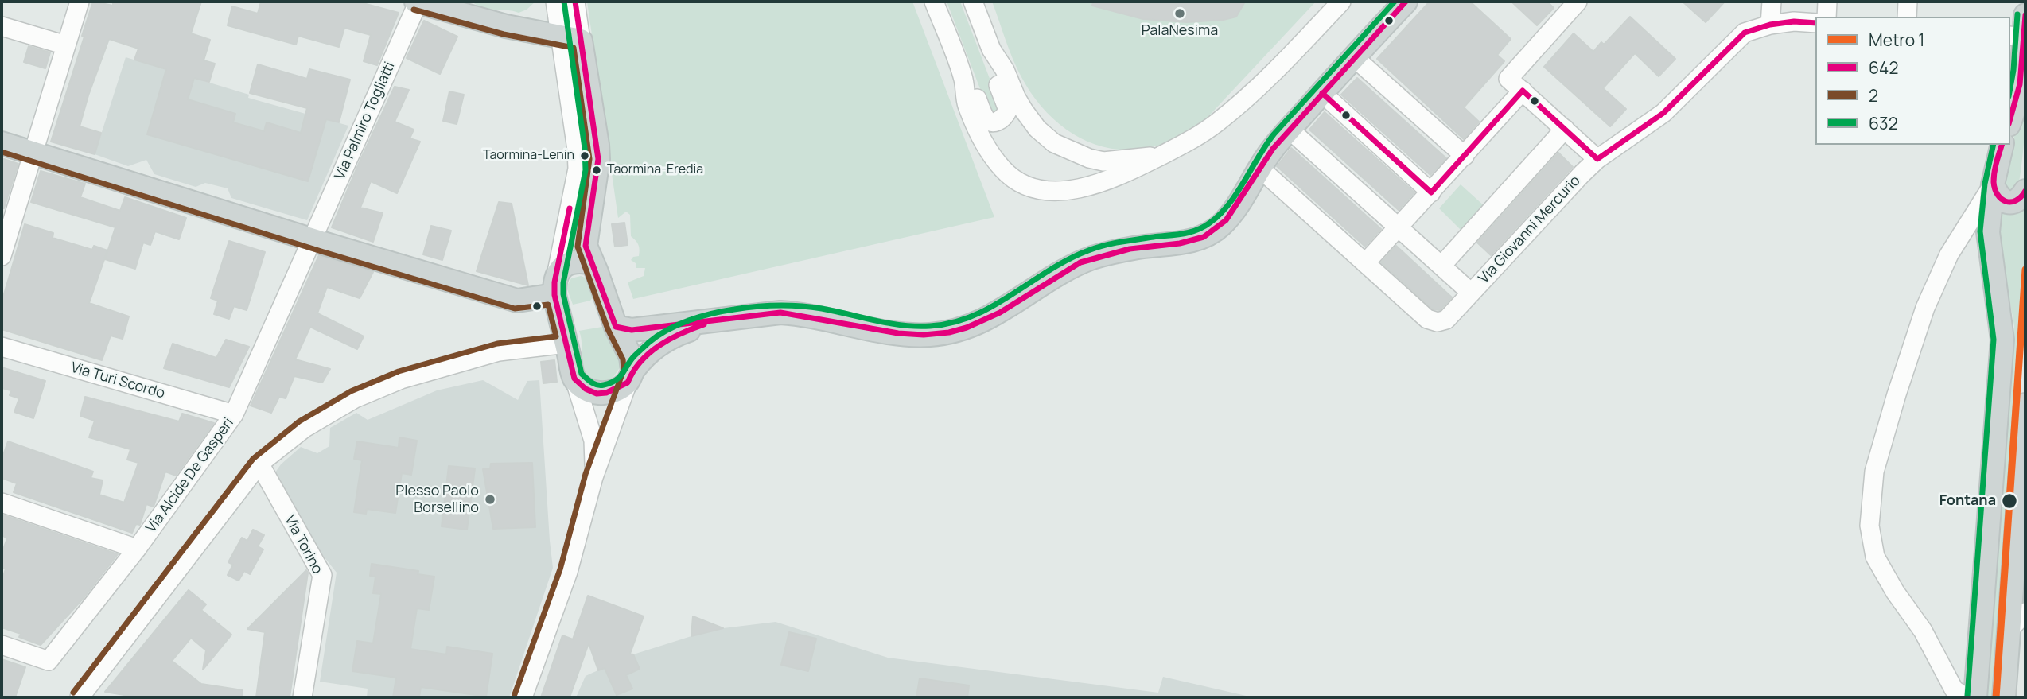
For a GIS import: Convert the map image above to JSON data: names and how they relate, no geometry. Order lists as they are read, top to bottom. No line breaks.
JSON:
{"streets":{"street":["Via Palmiro Togliatti","Via Giovanni Mercurio","Via Turi Scordo","Via Alcide De Gasperi","Via Torino"]},"crossings":[["Via Palmiro Togliatti","Via Alcide De Gasperi"],["Via Turi Scordo","Via Alcide De Gasperi"]],"places":["PalaNesima","Taormina-Lenin","Taormina-Eredia","Plesso Paolo Borsellino","Fontana"],"lines":["transit line 642","transit line 632","transit line 2","metro line 1"],"legend":["Metro 1","642","2","632"]}
